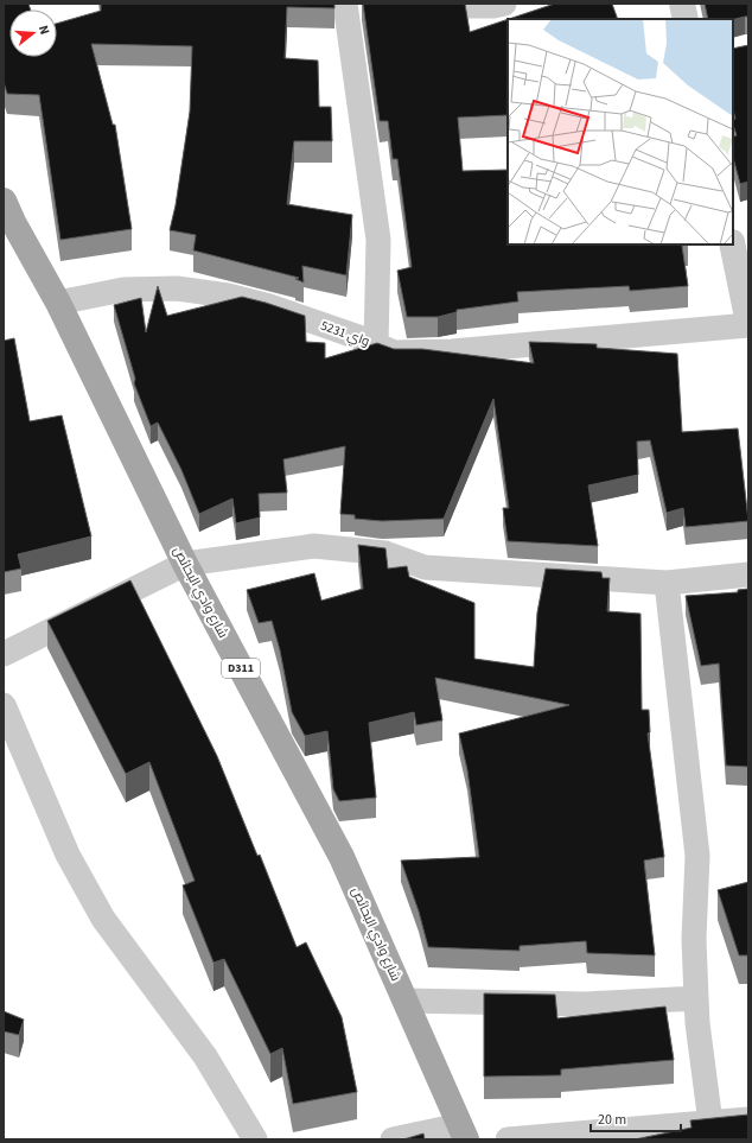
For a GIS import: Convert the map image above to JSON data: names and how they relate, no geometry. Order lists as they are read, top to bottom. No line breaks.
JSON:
{"streets":{"main road":["شارع وادي البحائص","D311"],"street":["واي 5231"]},"crossings":[["واي 5231","شارع وادي البحائص"]],"scale_bar":"20 m","north":"right"}
